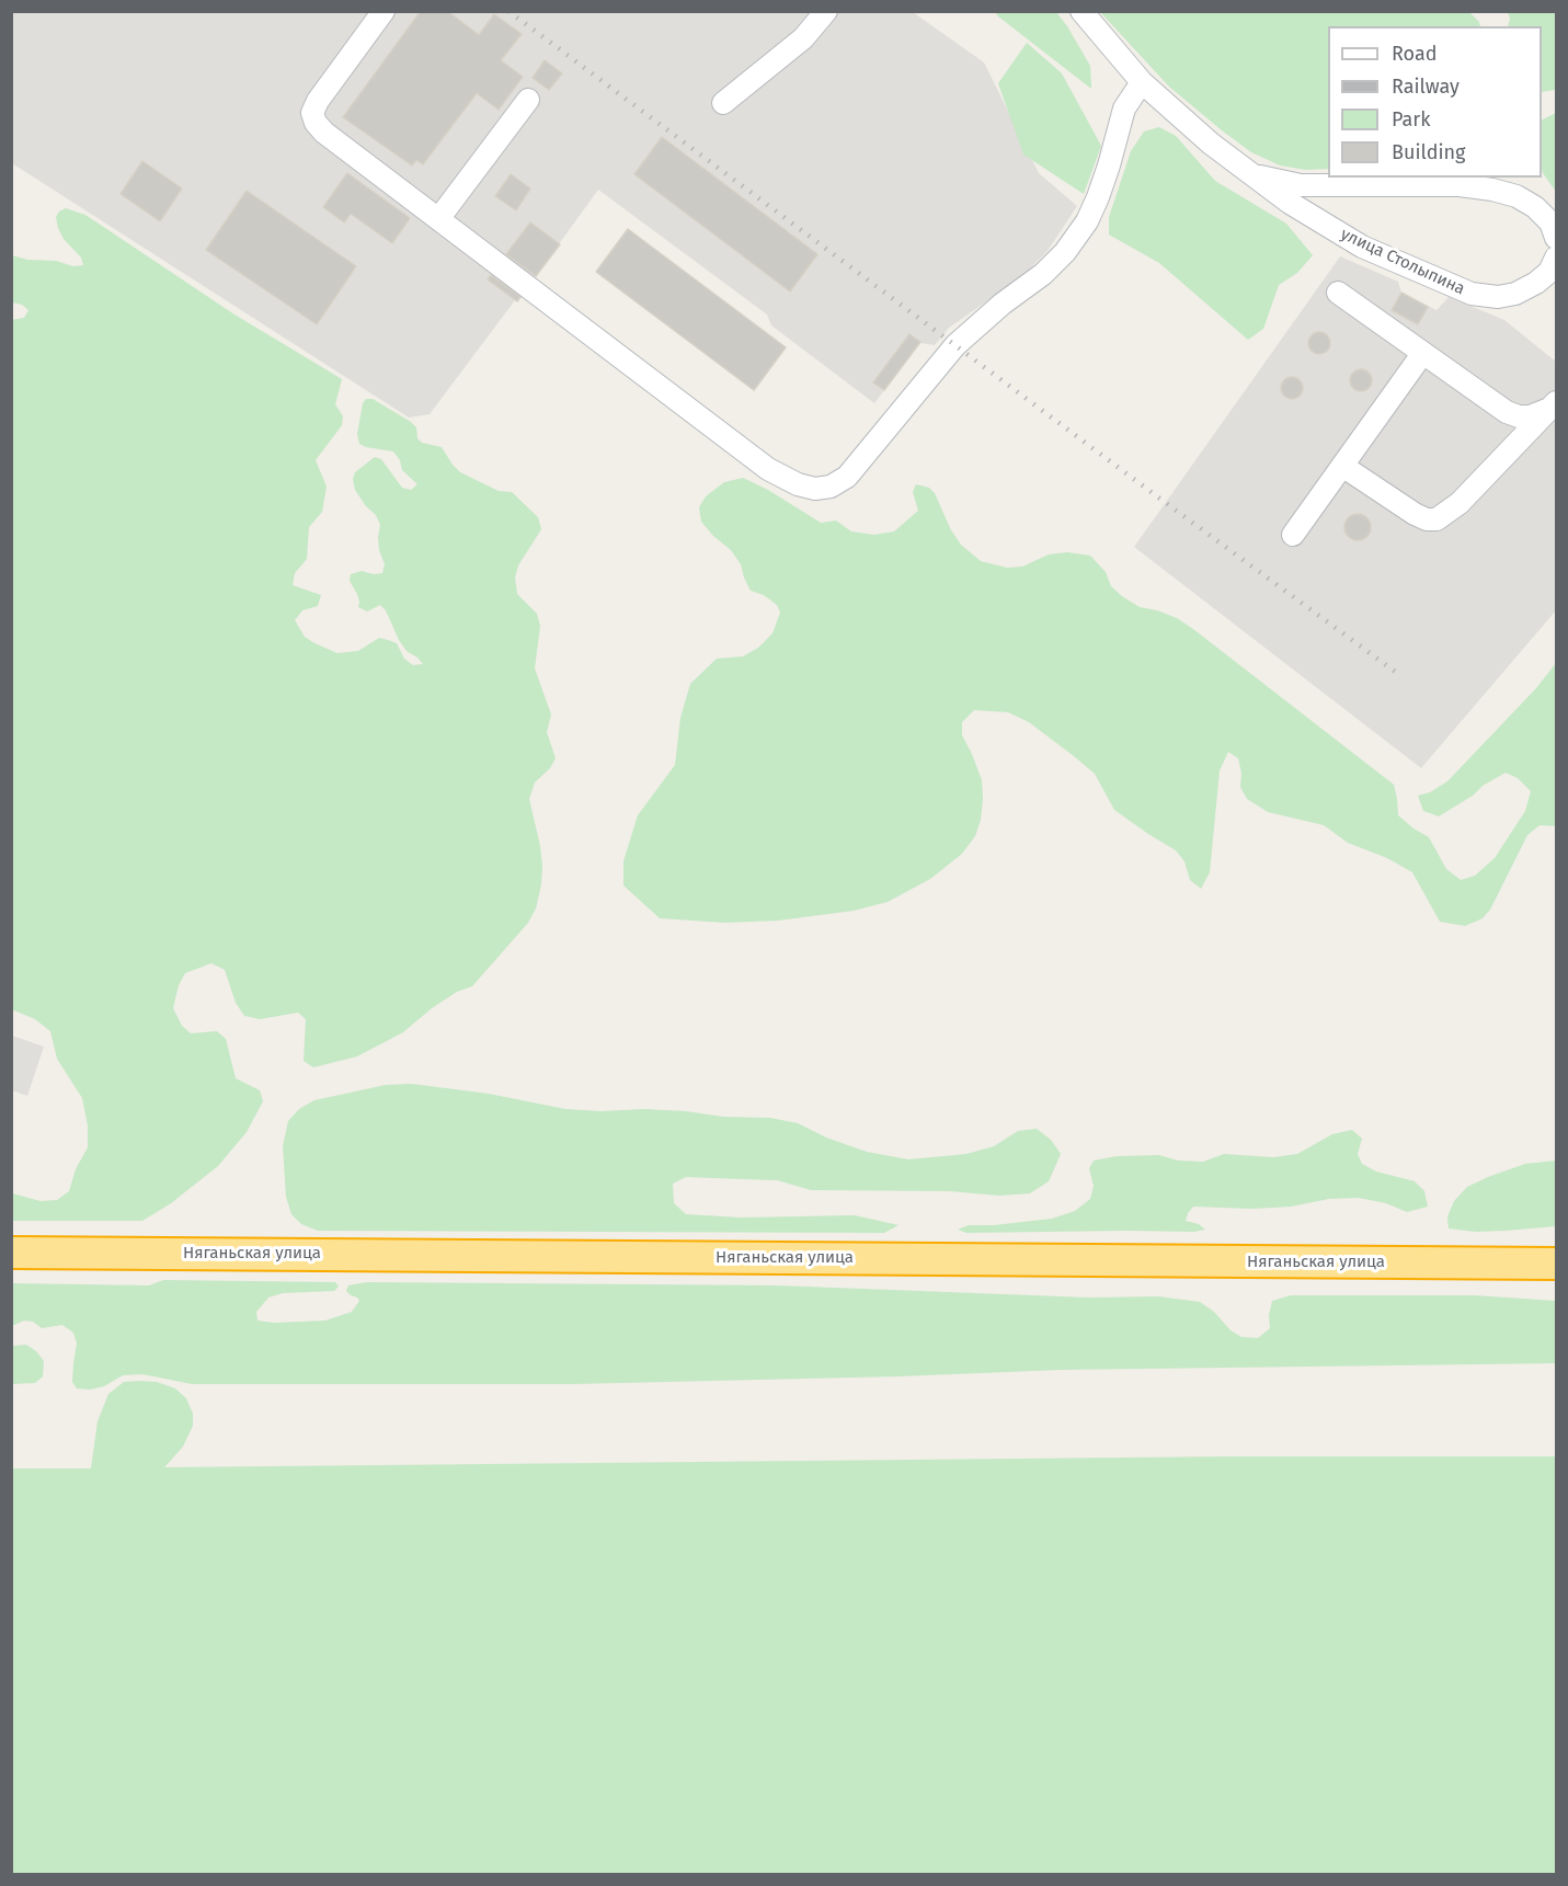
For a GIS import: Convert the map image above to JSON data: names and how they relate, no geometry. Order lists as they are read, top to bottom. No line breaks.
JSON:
{"streets":{"highway":["Няганьская улица"],"street":["улица Столыпина"]},"legend":["Road","Railway","Park","Building"]}
